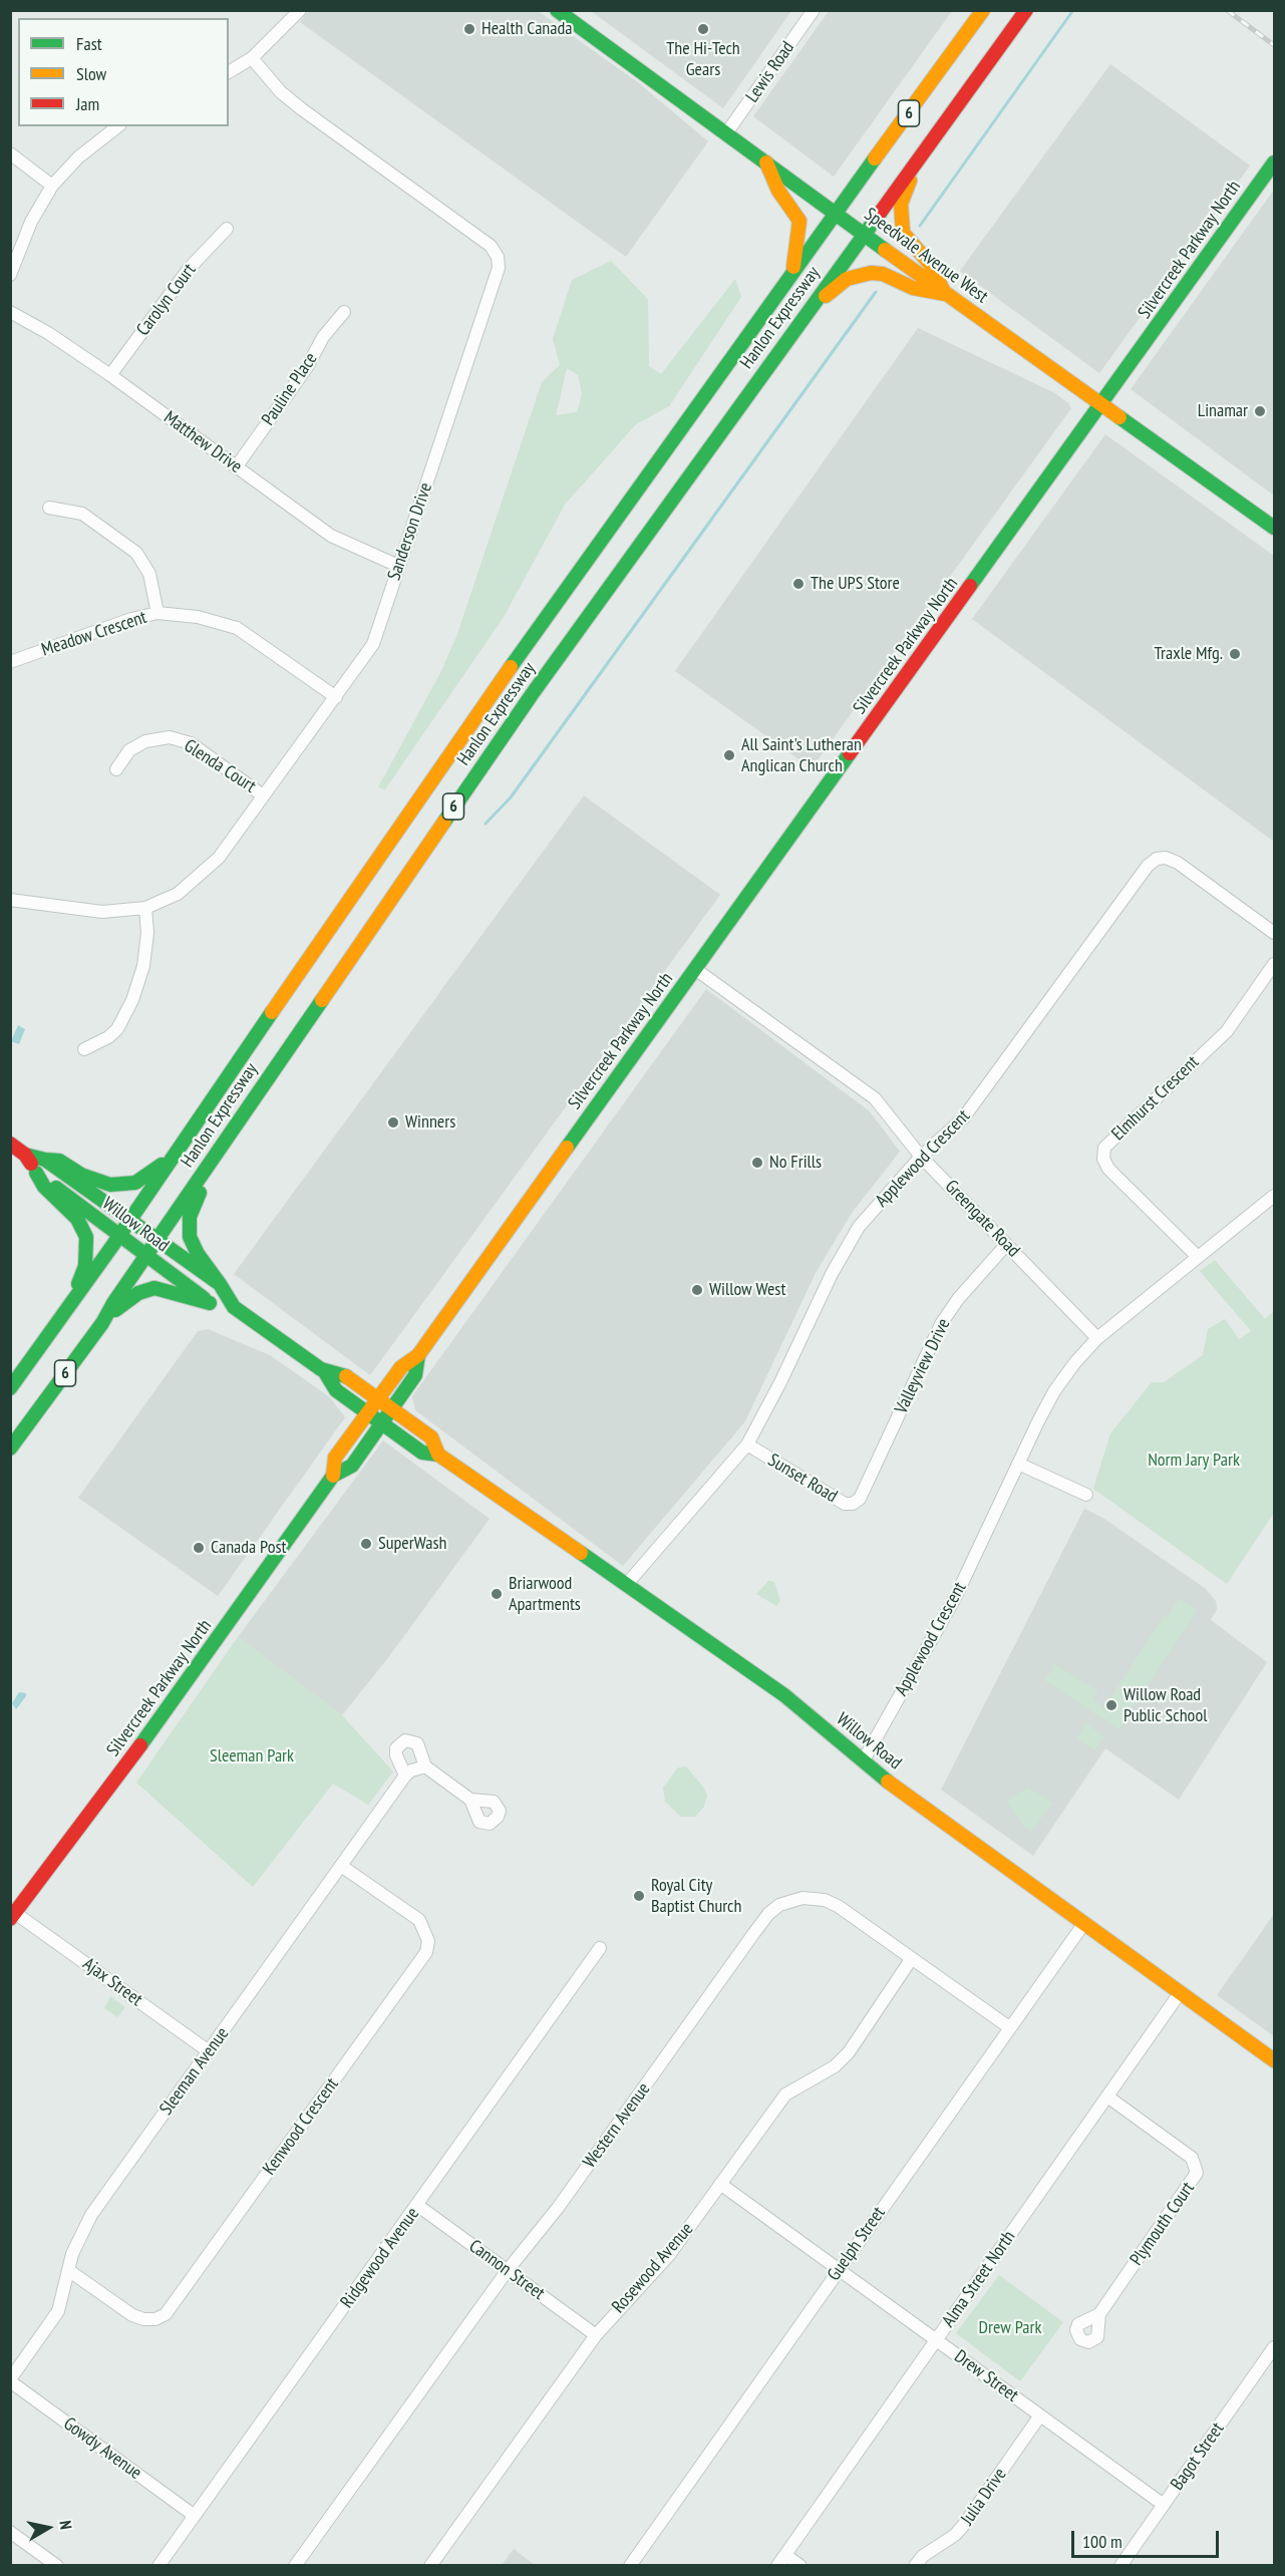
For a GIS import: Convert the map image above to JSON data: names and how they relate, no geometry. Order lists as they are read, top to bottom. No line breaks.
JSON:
{"streets":{"main road":["6","Silvercreek Parkway North","Speedvale Avenue West","Hanlon Expressway","Willow Road"],"street":["Lewis Road","Carolyn Court","Pauline Place","Matthew Drive","Sanderson Drive","Meadow Crescent","Glenda Court","Elmhurst Crescent","Applewood Crescent","Greengate Road","Valleyview Drive","Sunset Road","Ajax Street","Sleeman Avenue","Western Avenue","Kenwood Crescent","Plymouth Court","Guelph Street","Ridgewood Avenue","Rosewood Avenue","Cannon Street","Alma Street North","Drew Street","Gowdy Avenue","Bagot Street","Julia Drive"]},"crossings":[["Lewis Road","Speedvale Avenue West"],["Silvercreek Parkway North","Speedvale Avenue West"],["Silvercreek Parkway North","Greengate Road"],["Silvercreek Parkway North","Willow Road"],["Silvercreek Parkway North","Ajax Street"],["Speedvale Avenue West","Hanlon Expressway"],["Carolyn Court","Matthew Drive"],["Hanlon Expressway","Willow Road"],["Pauline Place","Matthew Drive"],["Matthew Drive","Sanderson Drive"],["Sanderson Drive","Meadow Crescent"],["Sanderson Drive","Glenda Court"],["Elmhurst Crescent","Applewood Crescent"],["Applewood Crescent","Greengate Road"],["Applewood Crescent","Willow Road"],["Applewood Crescent","Sunset Road"],["Greengate Road","Valleyview Drive"],["Willow Road","Guelph Street"],["Willow Road","Alma Street North"],["Valleyview Drive","Sunset Road"],["Ajax Street","Sleeman Avenue"],["Sleeman Avenue","Kenwood Crescent"],["Sleeman Avenue","Gowdy Avenue"],["Western Avenue","Guelph Street"],["Western Avenue","Rosewood Avenue"],["Western Avenue","Cannon Street"],["Plymouth Court","Alma Street North"],["Guelph Street","Drew Street"],["Ridgewood Avenue","Cannon Street"],["Ridgewood Avenue","Gowdy Avenue"],["Rosewood Avenue","Cannon Street"],["Rosewood Avenue","Drew Street"],["Alma Street North","Drew Street"],["Drew Street","Bagot Street"],["Drew Street","Julia Drive"]],"parks":["Norm Jary Park","Sleeman Park","Drew Park"],"places":["Health Canada","The Hi-Tech Gears","Linamar","The UPS Store","Traxle Mfg.","All Saint's Lutheran Anglican Church","Winners","No Frills","Willow West","SuperWash","Canada Post","Briarwood Apartments","Willow Road Public School","Royal City Baptist Church"],"legend":["Fast","Slow","Jam"],"scale_bar":"100 m","north":"right"}
